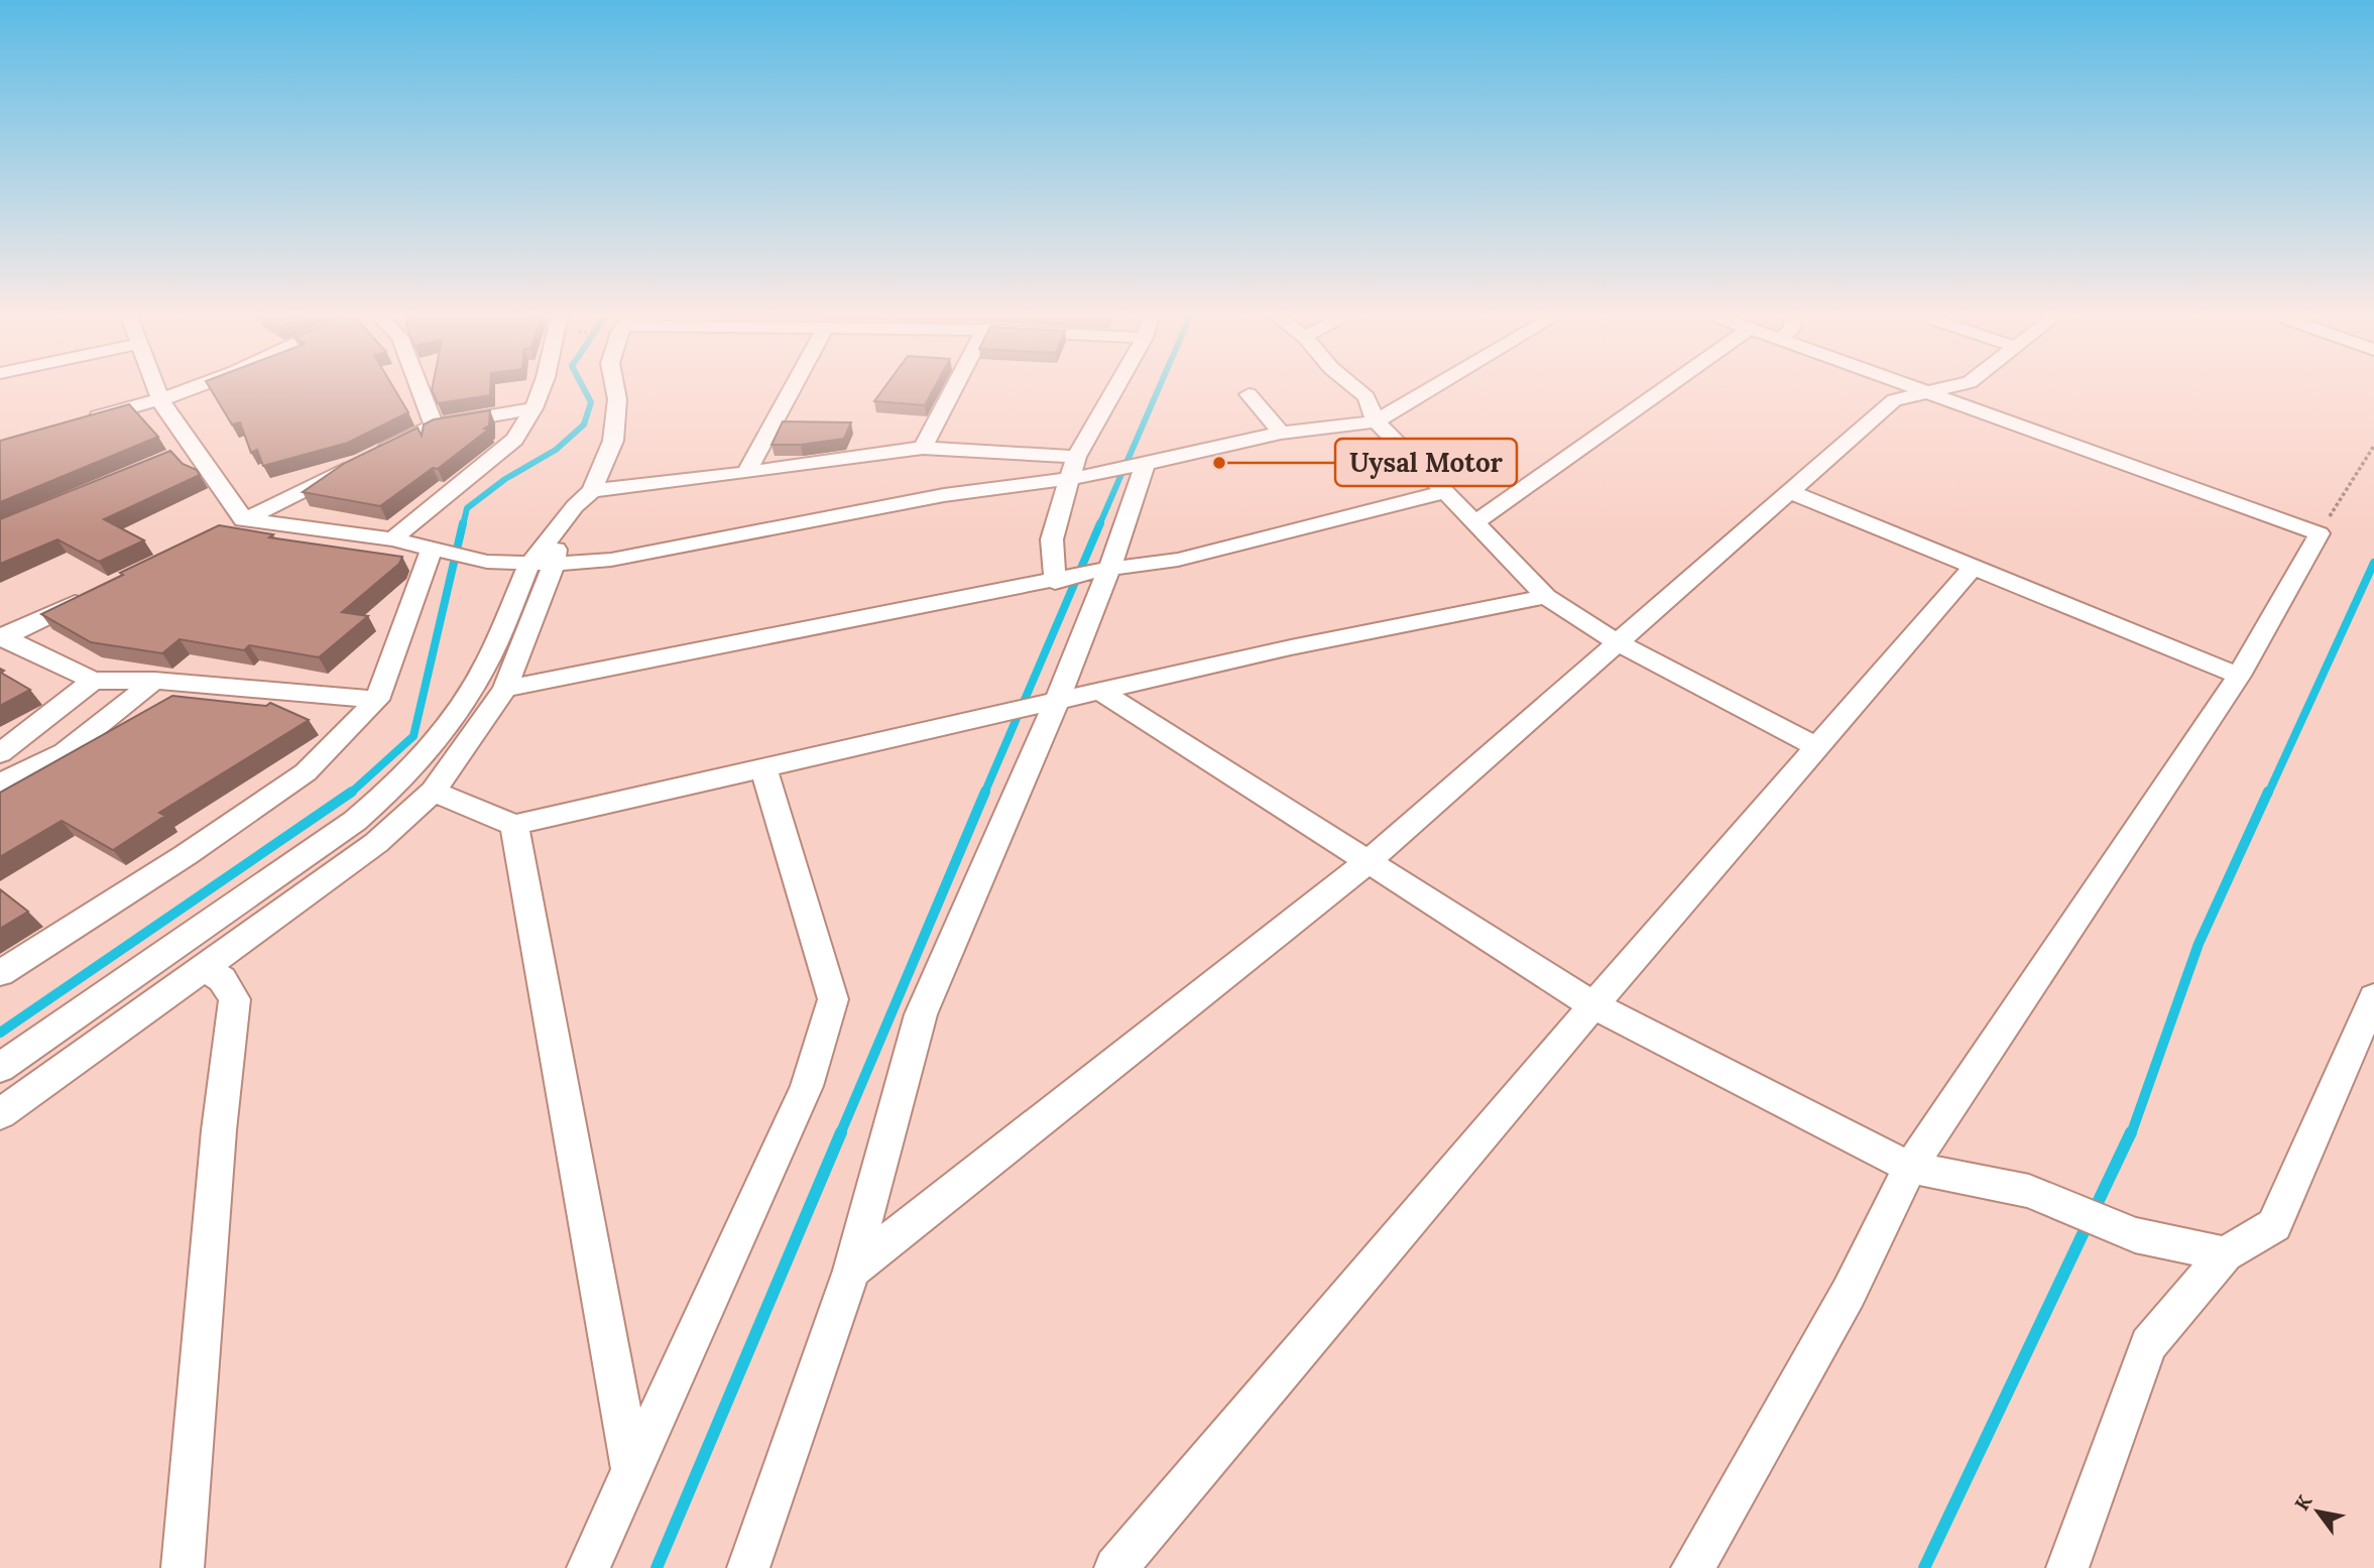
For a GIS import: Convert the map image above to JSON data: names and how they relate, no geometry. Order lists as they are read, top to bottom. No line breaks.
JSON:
{"places":["Uysal Motor"],"north":"top left"}
